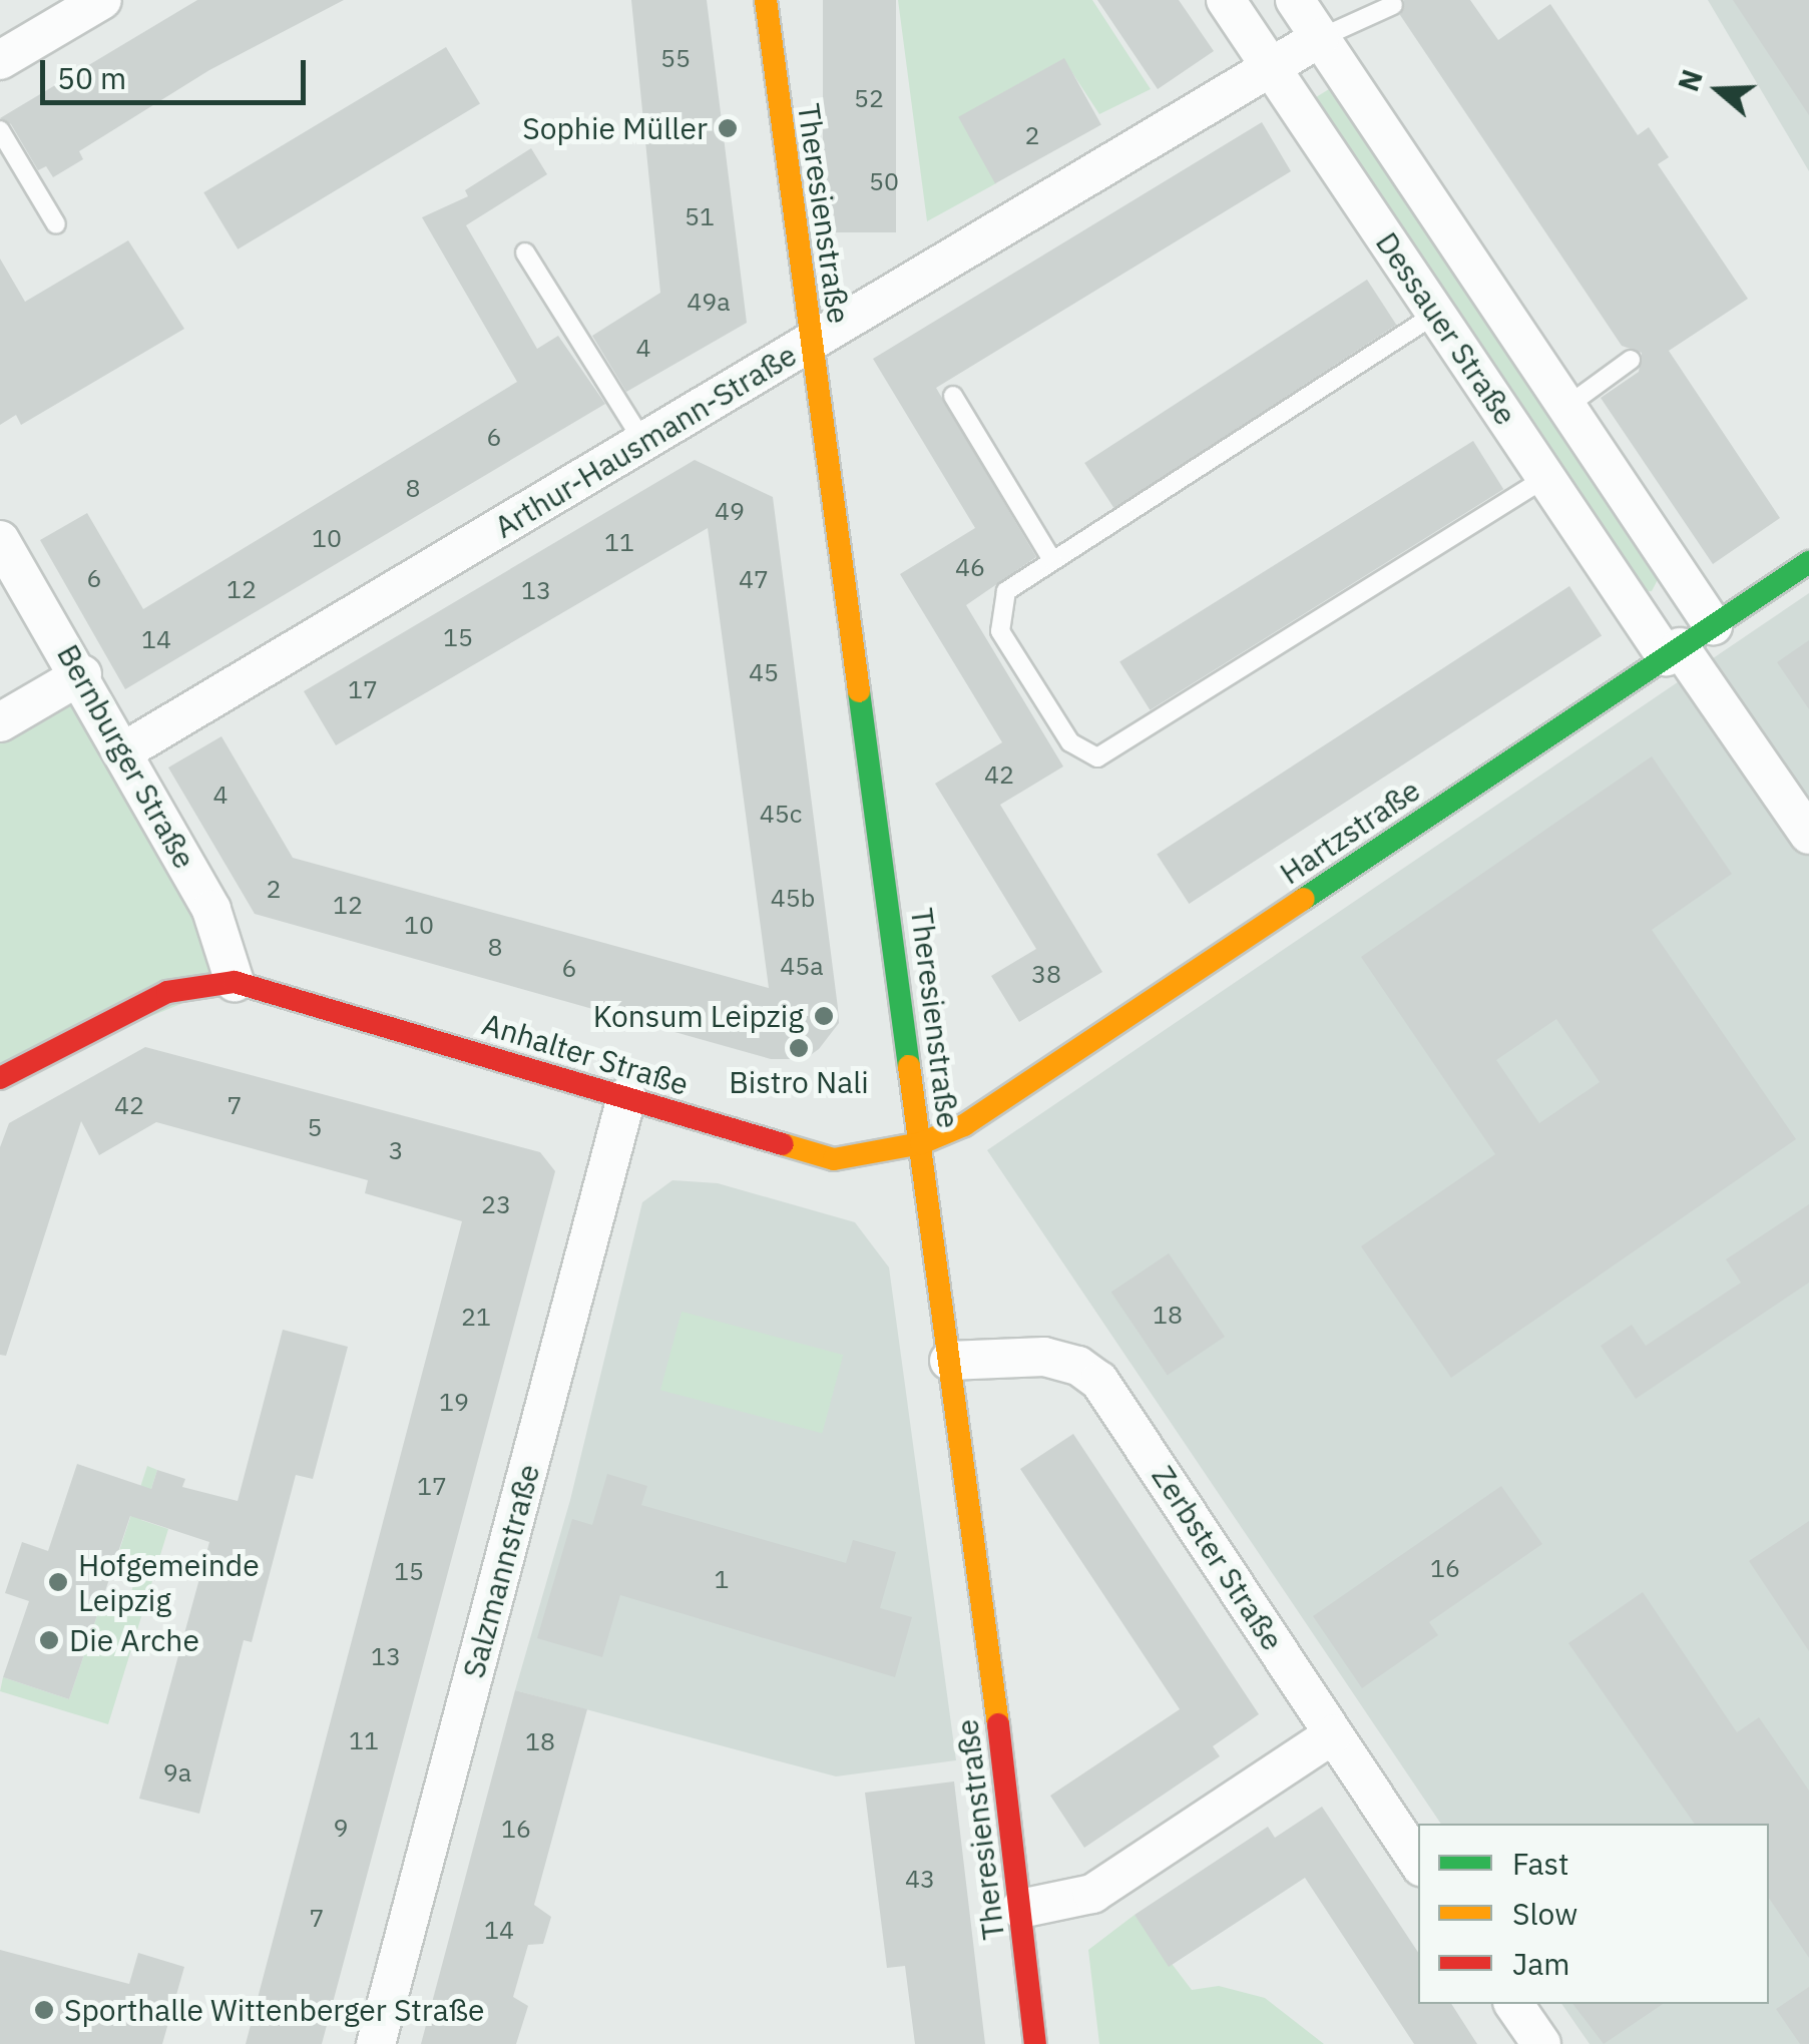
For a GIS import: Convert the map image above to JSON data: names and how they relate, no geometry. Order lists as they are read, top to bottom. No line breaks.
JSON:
{"streets":{"main road":["Theresienstraße","Hartzstraße","Anhalter Straße"],"street":["Dessauer Straße","Arthur-Hausmann-Straße","Bernburger Straße","Zerbster Straße","Salzmannstraße"]},"crossings":[["Theresienstraße","Arthur-Hausmann-Straße"],["Theresienstraße","Hartzstraße"],["Theresienstraße","Anhalter Straße"],["Theresienstraße","Zerbster Straße"],["Dessauer Straße","Arthur-Hausmann-Straße"],["Dessauer Straße","Hartzstraße"],["Arthur-Hausmann-Straße","Bernburger Straße"],["Bernburger Straße","Anhalter Straße"],["Hartzstraße","Anhalter Straße"],["Anhalter Straße","Salzmannstraße"]],"places":["Sophie Müller","Konsum Leipzig","Bistro Nali","Hofgemeinde Leipzig","Die Arche","Sporthalle Wittenberger Straße"],"house_numbers":["55","52","2","50","51","49a","4","6","8","49","10","11","46","6","47","12","13","15","14","45","17","42","4","45c","2","45b","12","10","8","45a","6","38","42","7","5","3","23","18","21","19","17","16","15","1","13","11","18","9a","9","16","43","7","14"],"legend":["Fast","Slow","Jam"],"scale_bar":"50 m","north":"left"}
